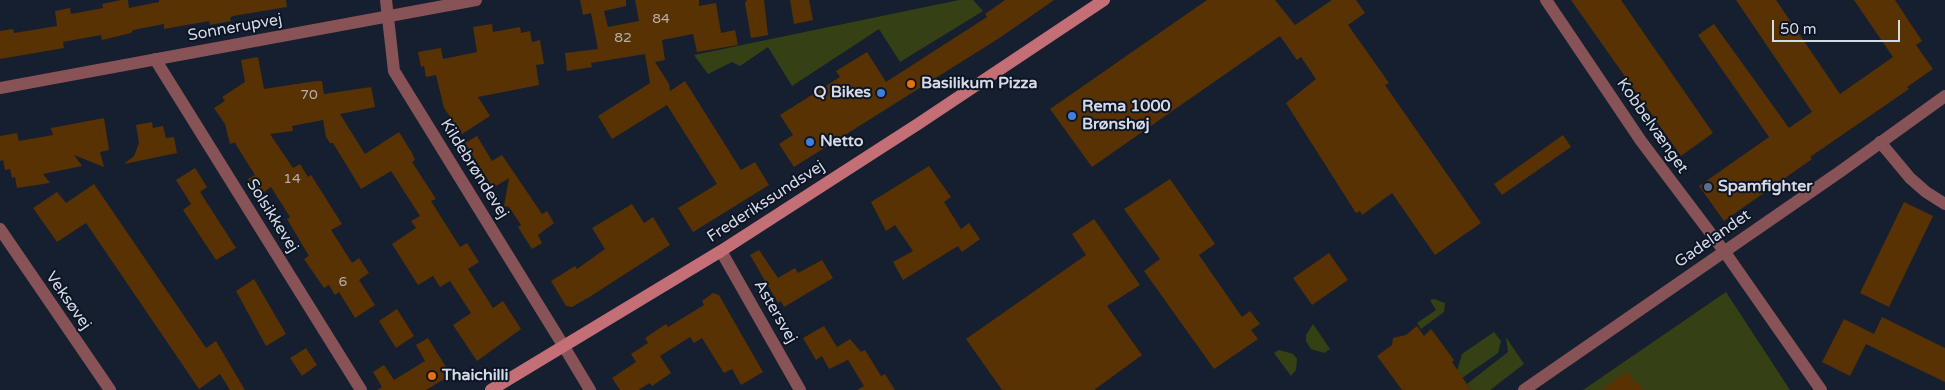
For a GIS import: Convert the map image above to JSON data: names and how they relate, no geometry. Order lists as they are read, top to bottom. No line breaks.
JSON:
{"streets":{"main road":["Frederikssundsvej"],"street":["Sonnerupvej","Kobbelvænget","Kildebrøndevej","Solsikkevej","Gadelandet","Veksøvej","Astersvej"]},"crossings":[["Sonnerupvej","Kildebrøndevej"],["Sonnerupvej","Solsikkevej"],["Kobbelvænget","Gadelandet"],["Kildebrøndevej","Frederikssundsvej"],["Frederikssundsvej","Astersvej"]],"places":["Basilikum Pizza","Q Bikes","Rema 1000 Brønshøj","Netto","Spamfighter","Thaichilli"],"house_numbers":["84","82","70","14","6"],"scale_bar":"50 m"}
